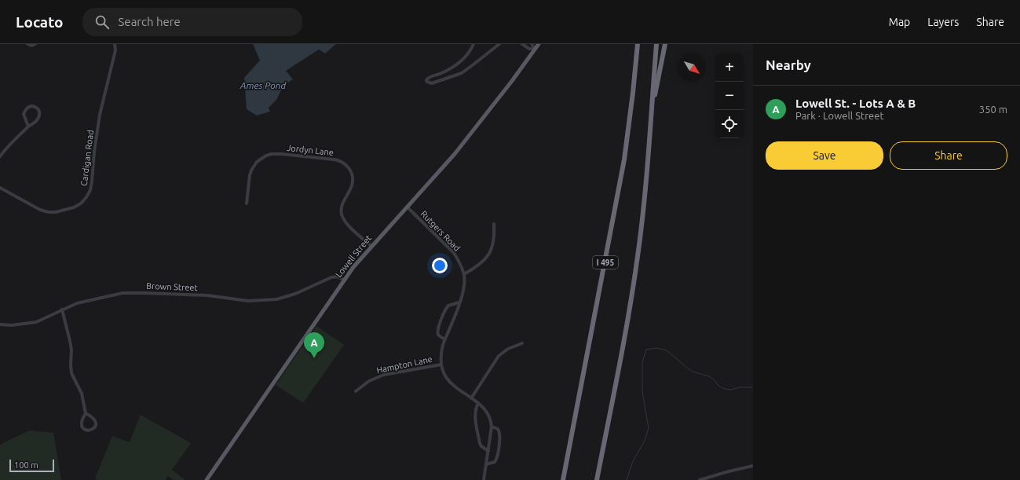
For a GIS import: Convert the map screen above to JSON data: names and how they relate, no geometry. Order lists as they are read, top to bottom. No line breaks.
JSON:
{"streets":{"highway":["I 495"],"main road":["Lowell Street"],"street":["Jordyn Lane","Cardigan Road","Rutgers Road","Brown Street","Hampton Lane"]},"crossings":[["Jordyn Lane","Lowell Street"],["Rutgers Road","Lowell Street"],["Rutgers Road","Hampton Lane"],["Lowell Street","Brown Street"]],"water":["Ames Pond"],"scale_bar":"100 m","north":"bottom right","page":{"header":"Locato","search":"Search here","nav":["Map","Layers","Share"],"heading":"Nearby","map_buttons":["+","−"],"list":[{"mark":"A","name":"Lowell St. - Lots A & B","note":"Park · Lowell Street","value":"350 m"}],"buttons":["Save","Share"],"pins":"A","scale":"100 m"}}
